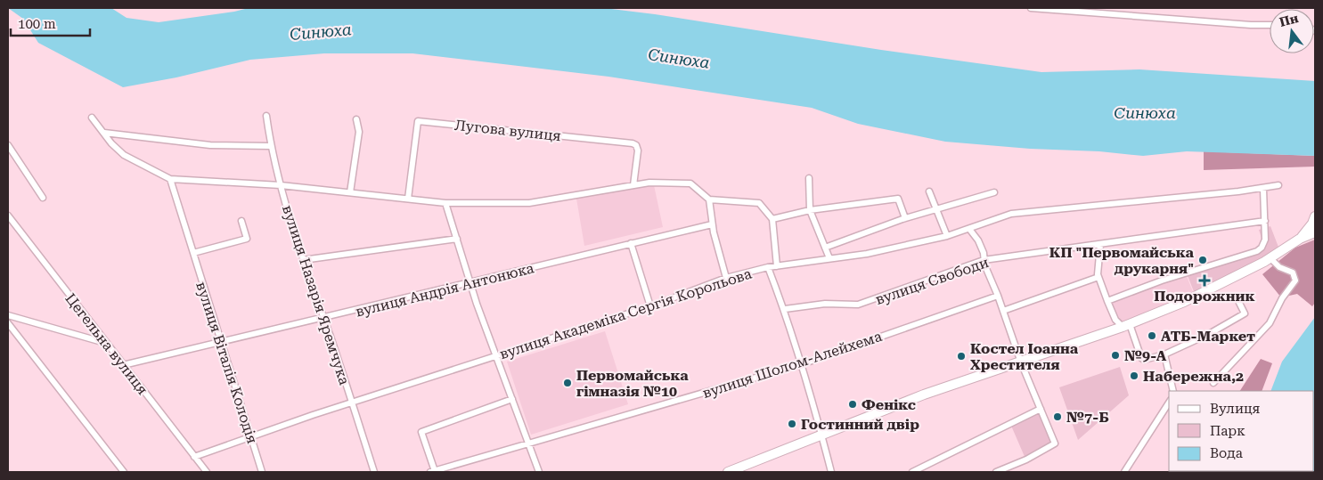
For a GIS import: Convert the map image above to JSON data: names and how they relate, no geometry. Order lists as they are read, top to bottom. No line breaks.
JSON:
{"streets":{"street":["Лугова вулиця","вулиця Свободи","вулиця Андрія Антонюка","вулиця Назарія Яремчука","вулиця Академіка Сергія Корольова","Цегельна вулиця","вулиця Віталія Колодія","вулиця Шолом-Алейхема"]},"crossings":[["вулиця Андрія Антонюка","вулиця Назарія Яремчука"],["вулиця Андрія Антонюка","Цегельна вулиця"],["вулиця Андрія Антонюка","вулиця Віталія Колодія"],["вулиця Назарія Яремчука","вулиця Академіка Сергія Корольова"],["вулиця Академіка Сергія Корольова","Цегельна вулиця"],["вулиця Академіка Сергія Корольова","вулиця Віталія Колодія"]],"water":["Синюха"],"places":{"other":["КП \"Первомайська друкарня\"","АТБ-Маркет","№9-А","Костел Іоанна Хрестителя","Набережна,2","Первомайська гімназія №10","Фенікс","№7-Б","Гостинний двір"],"health":["Подорожник"]},"legend":["Вулиця","Парк","Вода"],"scale_bar":"100 m","north":"top"}
